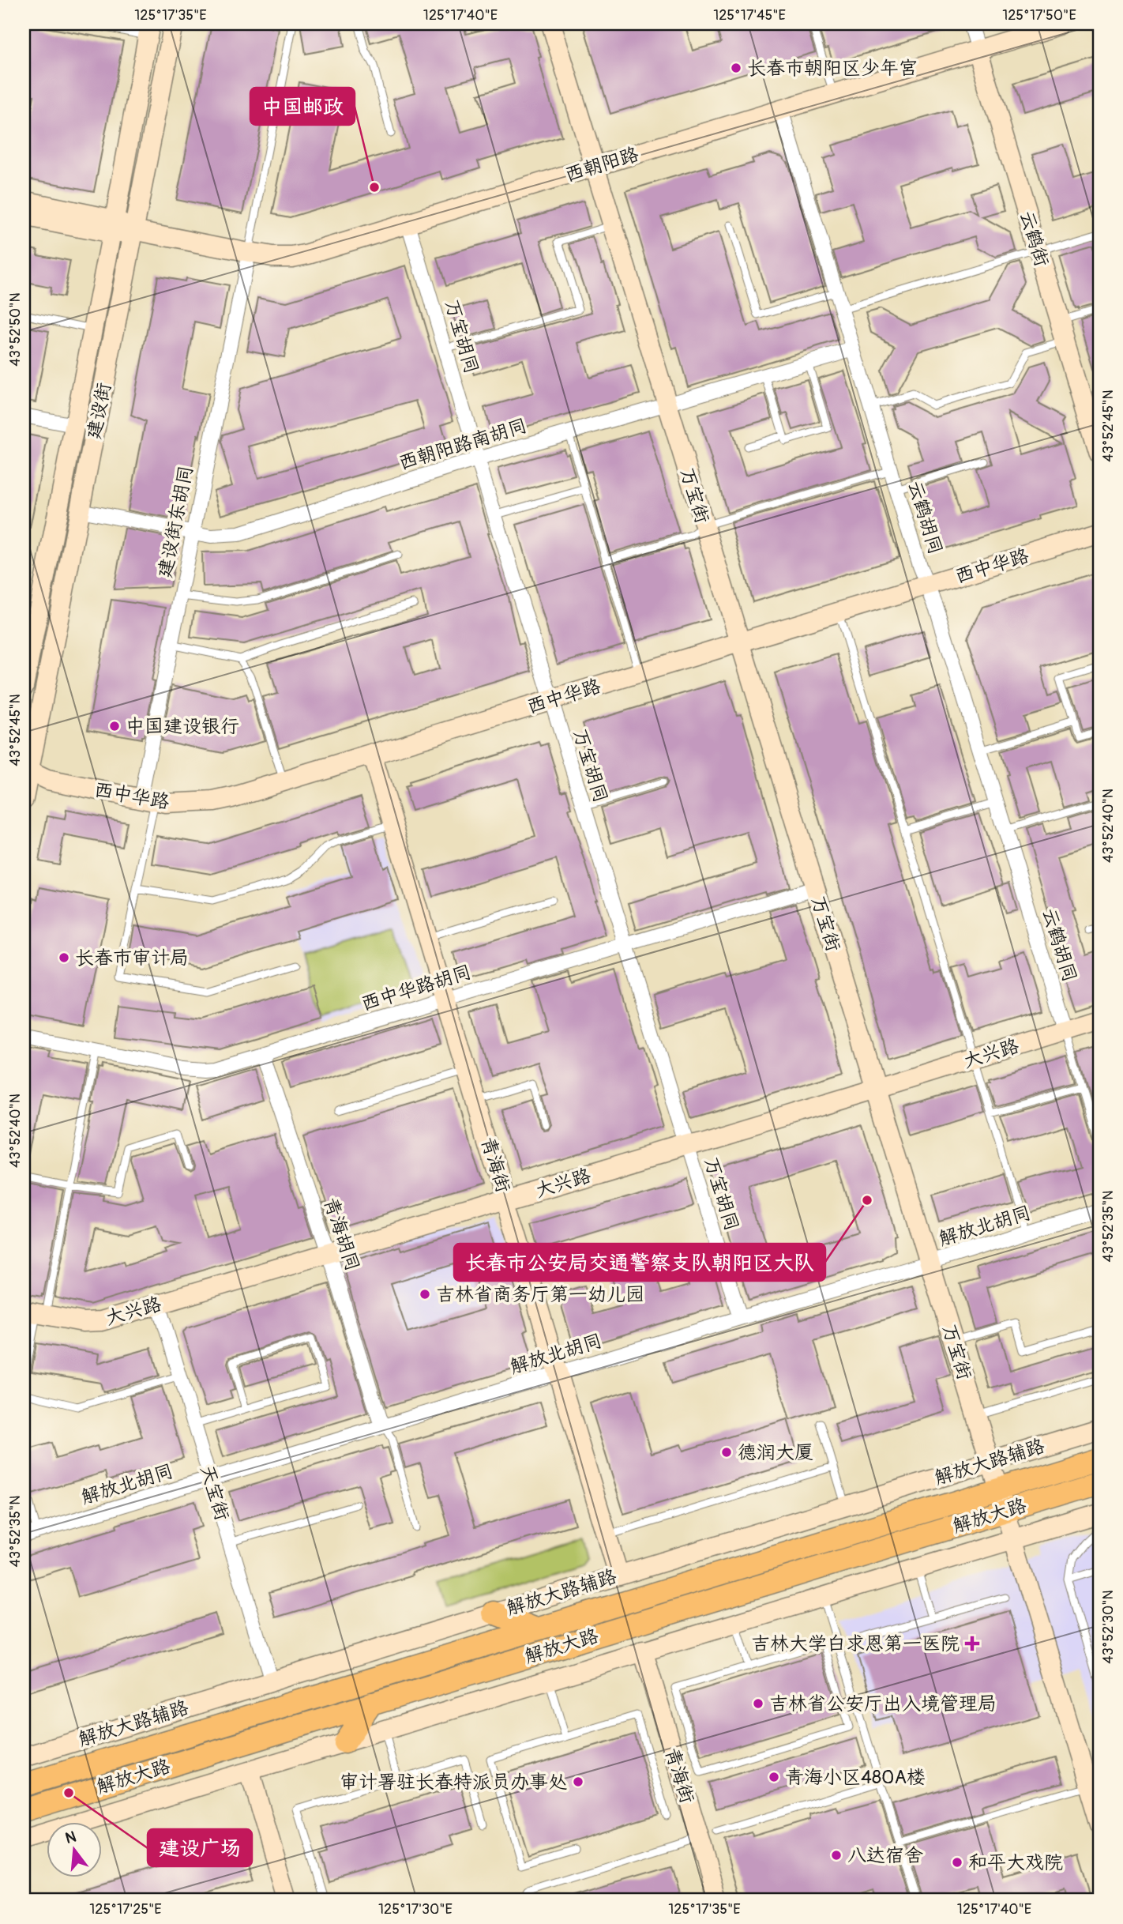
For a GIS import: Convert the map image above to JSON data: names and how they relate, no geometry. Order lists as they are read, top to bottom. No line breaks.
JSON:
{"streets":{"main road":["解放大路"],"street":["西朝阳路","云鹤街","万宝胡同","建设街","西朝阳路南胡同","万宝街","云鹤胡同","建设街东胡同","西中华路","西中华路胡同","大兴路","青海街","解放北胡同","青海胡同","解放大路辅路","天宝街"]},"crossings":[["西朝阳路","云鹤街"],["西朝阳路","万宝胡同"],["西朝阳路","建设街"],["西朝阳路","万宝街"],["西朝阳路","云鹤胡同"],["西朝阳路","建设街东胡同"],["万宝胡同","西朝阳路南胡同"],["万宝胡同","西中华路"],["万宝胡同","西中华路胡同"],["万宝胡同","大兴路"],["万宝胡同","解放北胡同"],["建设街","西朝阳路南胡同"],["建设街","西中华路"],["西朝阳路南胡同","万宝街"],["西朝阳路南胡同","云鹤胡同"],["西朝阳路南胡同","建设街东胡同"],["万宝街","西中华路"],["万宝街","西中华路胡同"],["万宝街","大兴路"],["万宝街","解放北胡同"],["万宝街","解放大路辅路"],["万宝街","解放大路"],["云鹤胡同","西中华路"],["云鹤胡同","大兴路"],["建设街东胡同","西中华路"],["西中华路","青海街"],["西中华路胡同","青海街"],["西中华路胡同","青海胡同"],["大兴路","青海街"],["大兴路","青海胡同"],["大兴路","天宝街"],["青海街","解放北胡同"],["青海街","解放大路辅路"],["解放北胡同","青海胡同"],["解放北胡同","天宝街"],["解放大路辅路","天宝街"]],"places":{"other":["长春市朝阳区少年宫","中国邮政","中国建设银行","长春市审计局","长春市公安局交通警察支队朝阳区大队","吉林省商务厅第一幼儿园","德润大厦","吉林省公安厅出入境管理局","青海小区480A楼","审计署驻长春特派员办事处","建设广场","八达宿舍","和平大戏院"],"health":["吉林大学白求恩第一医院"]},"north":"top","coordinates":["125°17'35\"E","125°17'40\"E","125°17'45\"E","125°17'50\"E","43°52'50\"N","43°52'45\"N","43°52'40\"N","43°52'35\"N","43°52'30\"N","125°17'25\"E","125°17'30\"E"]}
